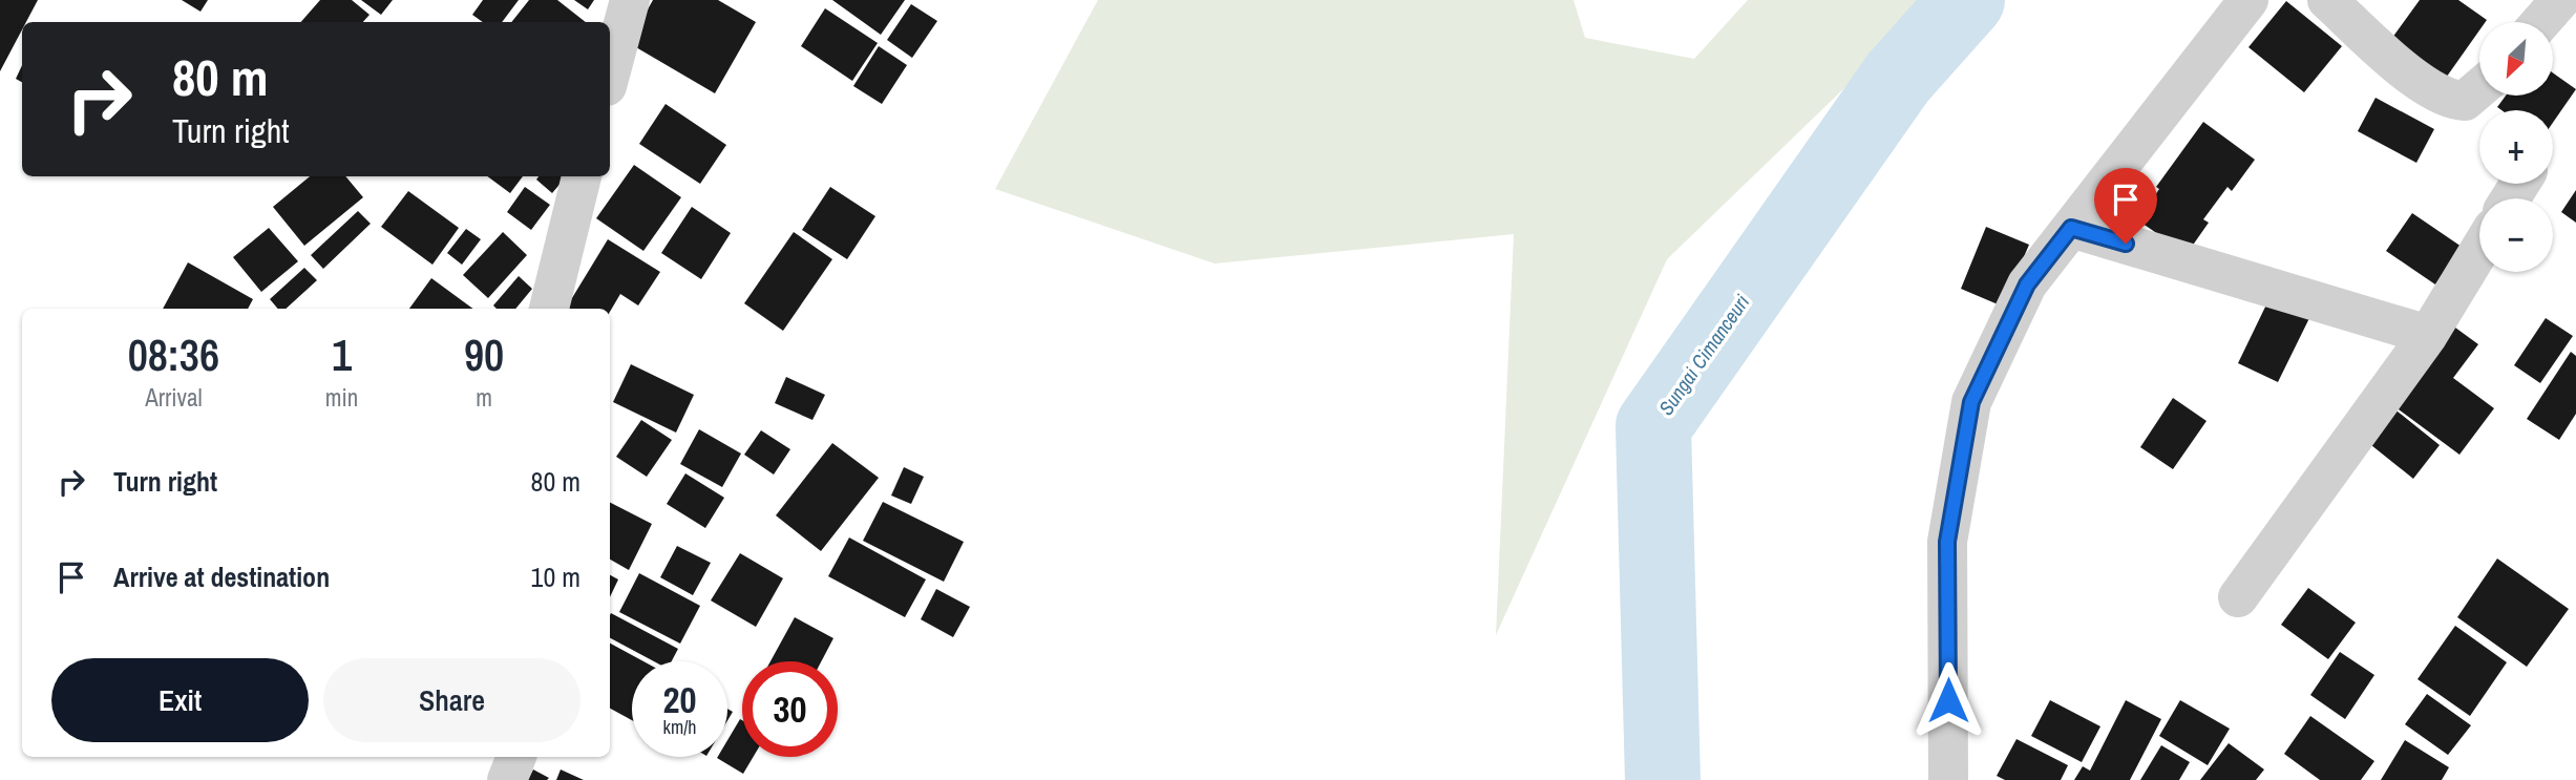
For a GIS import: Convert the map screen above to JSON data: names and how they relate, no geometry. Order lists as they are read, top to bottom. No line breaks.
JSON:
{"water":["Sungai Cimanceuri"],"north":"bottom left","page":{"map_buttons":["+","−"],"turn":["80 m","Turn right"],"eta":["08:36","Arrival","1","min","90","m"],"list":[{"name":"Turn right","value":"80 m"},{"name":"Arrive at destination","value":"10 m"}],"buttons":["Exit","Share"],"speed":"20 km/h","limit":"30"}}
